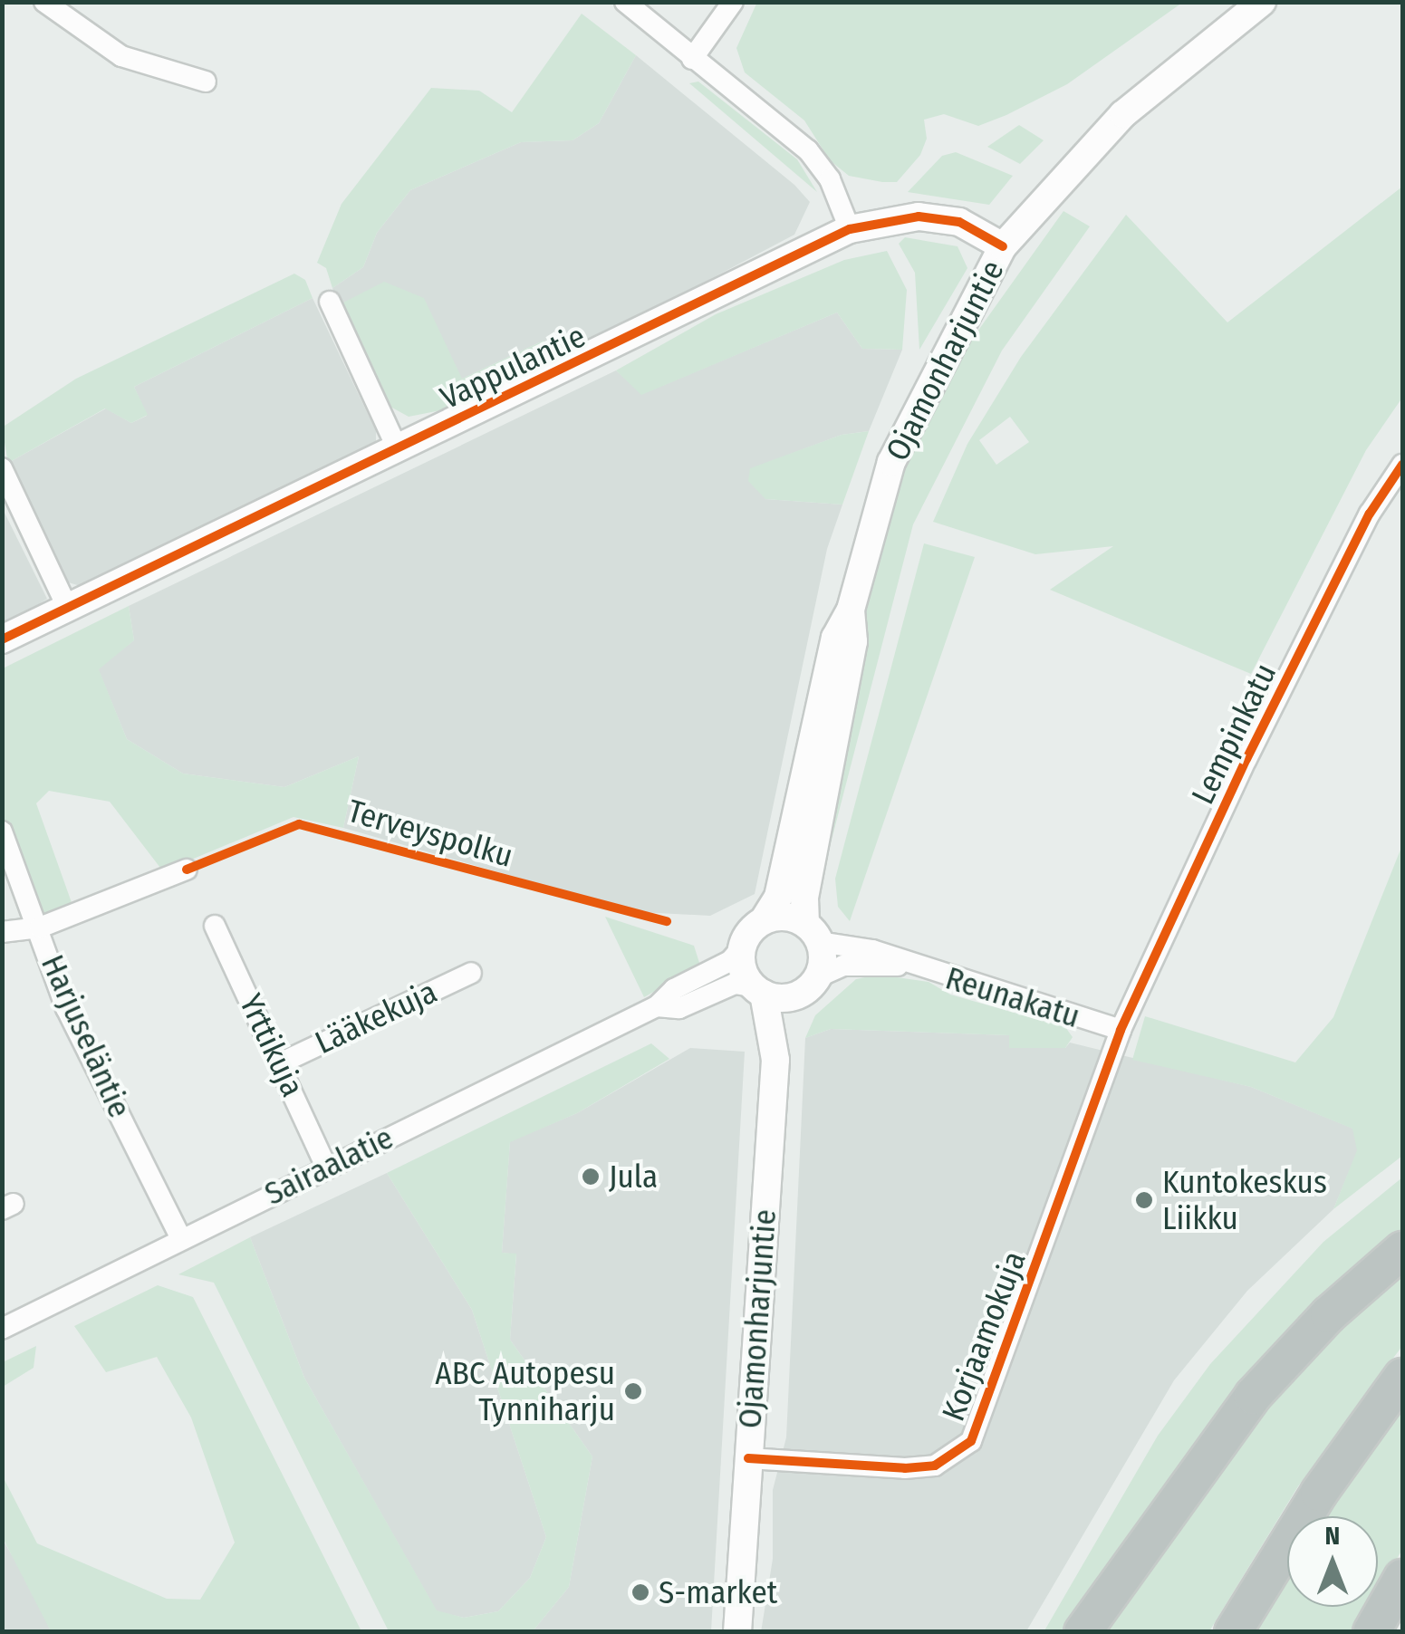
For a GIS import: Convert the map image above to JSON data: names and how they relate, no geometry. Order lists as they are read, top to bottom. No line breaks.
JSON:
{"streets":{"main road":["Ojamonharjuntie","Vappulantie"],"street":["Lempinkatu","Reunakatu","Lääkekuja","Harjuseläntie","Yrttikuja","Sairaalatie","Korjaamokuja"],"cycle path":["Terveyspolku"]},"crossings":[["Ojamonharjuntie","Vappulantie"],["Ojamonharjuntie","Reunakatu"],["Ojamonharjuntie","Sairaalatie"],["Ojamonharjuntie","Korjaamokuja"],["Lempinkatu","Reunakatu"],["Lempinkatu","Korjaamokuja"],["Reunakatu","Sairaalatie"],["Reunakatu","Korjaamokuja"],["Lääkekuja","Yrttikuja"],["Harjuseläntie","Sairaalatie"],["Yrttikuja","Sairaalatie"]],"places":["Jula","Kuntokeskus Liikku","ABC Autopesu Tynniharju","S-market"],"north":"top"}
